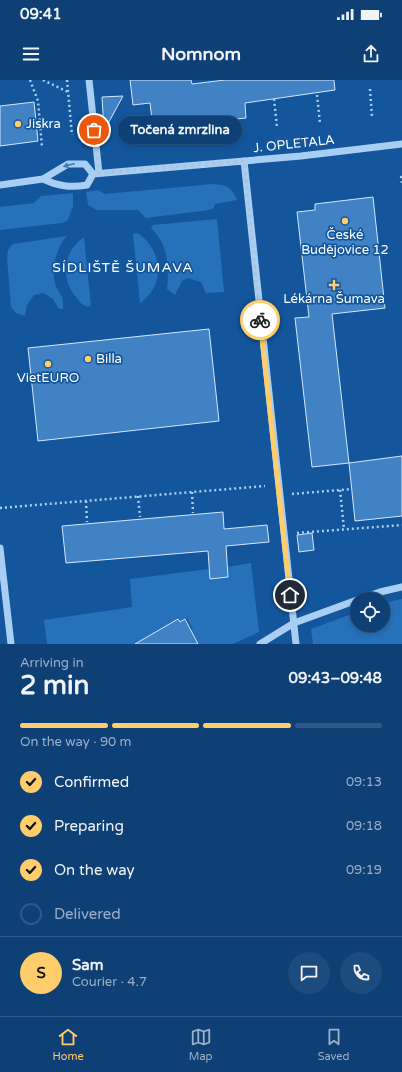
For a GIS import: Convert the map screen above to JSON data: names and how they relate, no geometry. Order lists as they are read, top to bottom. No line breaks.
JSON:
{"streets":{"street":["J. OPLETALA"]},"districts":["SÍDLIŠTĚ ŠUMAVA"],"places":{"other":["Jiskra","Točená zmrzlina","České Budějovice 12","Billa","VietEURO"],"health":["Lékárna Šumava"]},"page":{"status":"09:41","header":"Nomnom","bubble":"Točená zmrzlina","heading":["2 min","Arriving in","09:43–09:48"],"panel":["Sam","Courier · 4.7"],"bar":"On the way · 90 m","list":[["Confirmed","09:13"],["Preparing","09:18"],["On the way","09:19"],"Delivered"],"round":"S","tabs":["Home","Map","Saved"]}}
